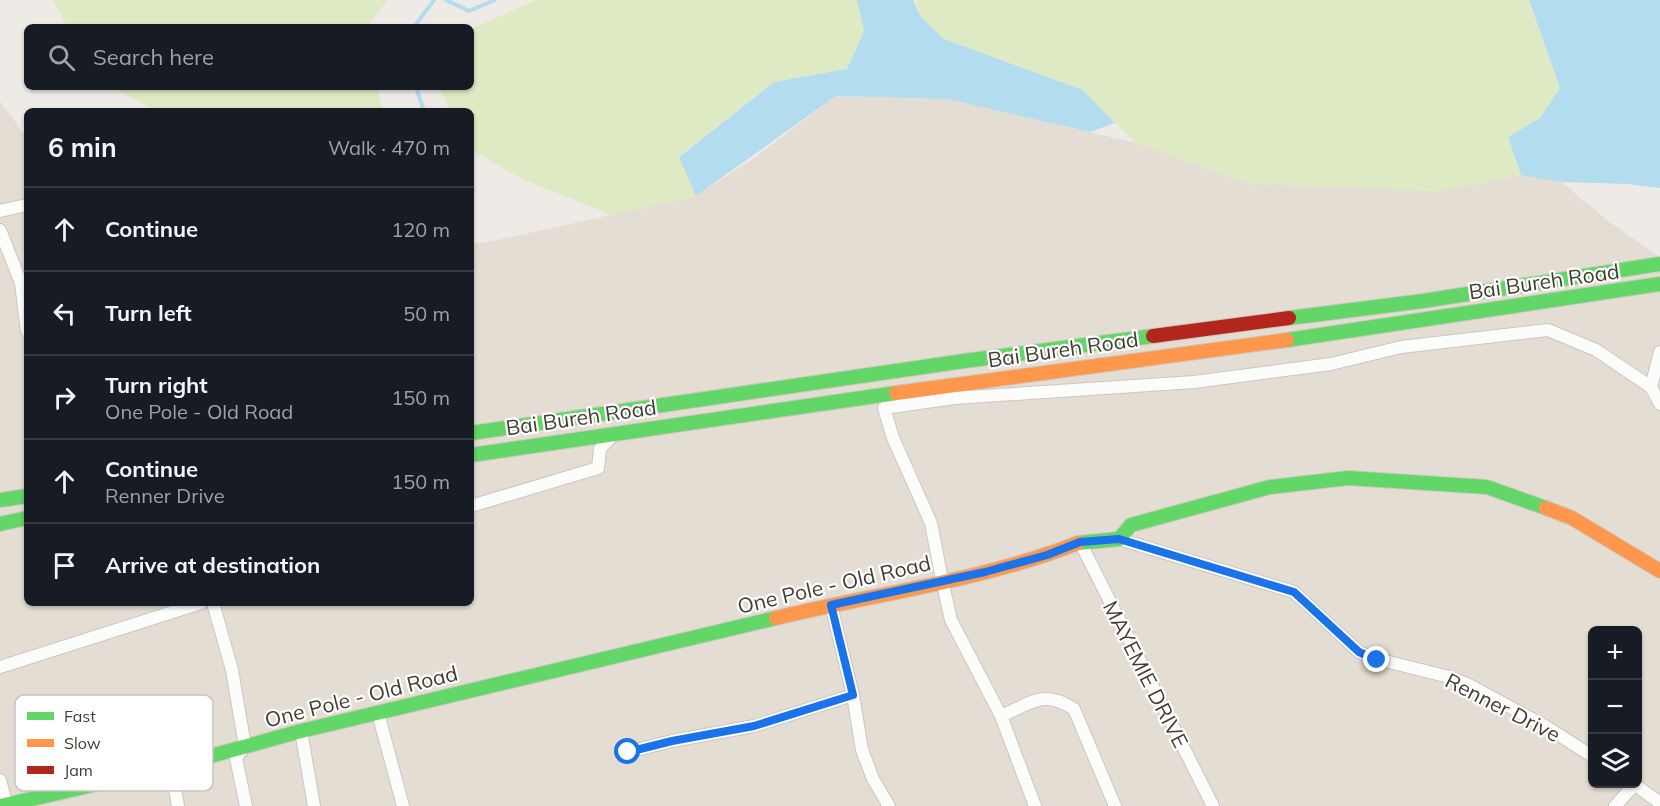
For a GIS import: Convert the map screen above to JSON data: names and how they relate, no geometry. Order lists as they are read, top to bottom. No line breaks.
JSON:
{"streets":{"main road":["Bai Bureh Road","One Pole - Old Road"],"street":["MAYEMIE DRIVE","Renner Drive"]},"crossings":[["One Pole - Old Road","MAYEMIE DRIVE"],["One Pole - Old Road","Renner Drive"]],"legend":["Fast","Slow","Jam"],"page":{"search":"Search here","heading":["6 min","Walk · 470 m"],"list":[["Continue","120 m"],["Turn left","50 m"],["Turn right","One Pole - Old Road","150 m"],["Continue","Renner Drive","150 m"],"Arrive at destination"],"map_buttons":["+","−"]}}
